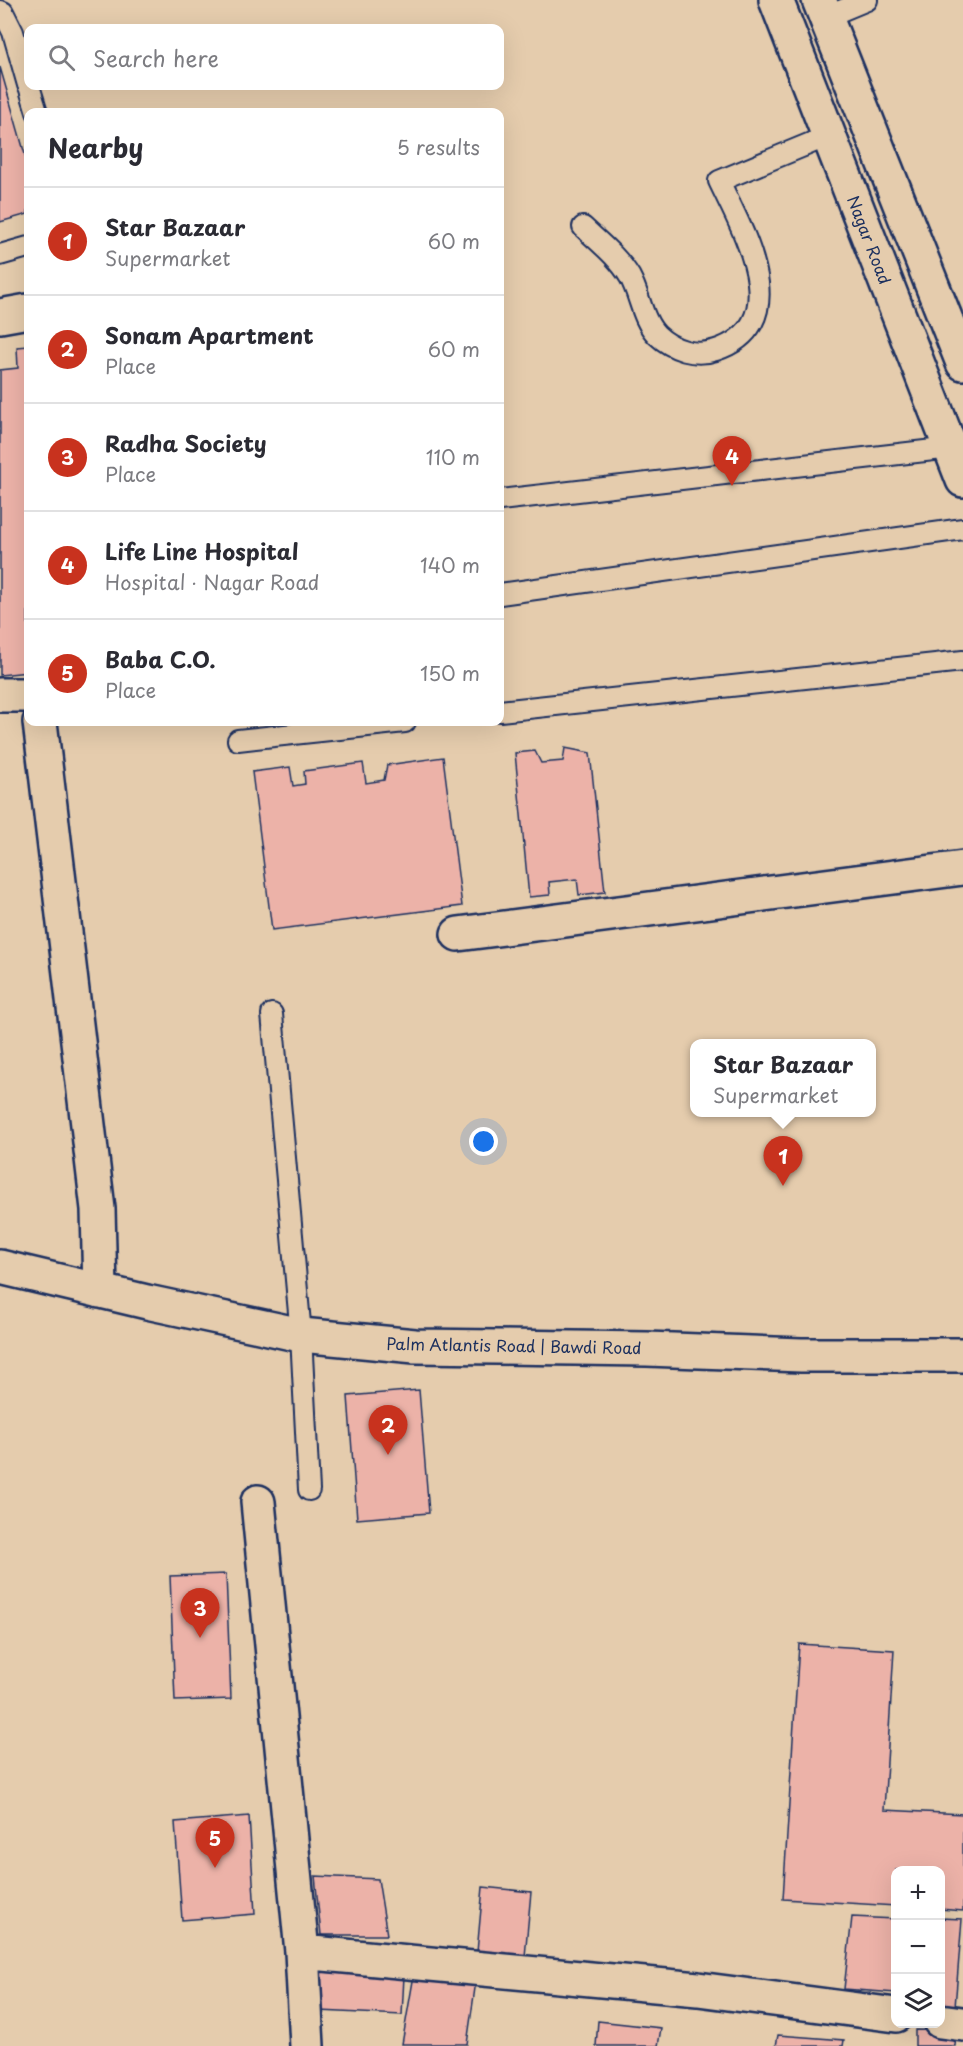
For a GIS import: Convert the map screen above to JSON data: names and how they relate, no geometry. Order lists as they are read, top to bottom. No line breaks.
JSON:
{"streets":{"main road":["Nagar Road","Palm Atlantis Road | Bawdi Road"]},"page":{"search":"Search here","heading":["Nearby","5 results"],"list":[{"mark":"1","name":"Star Bazaar","note":"Supermarket","value":"60 m"},{"mark":"2","name":"Sonam Apartment","note":"Place","value":"60 m"},{"mark":"3","name":"Radha Society","note":"Place","value":"110 m"},{"mark":"4","name":"Life Line Hospital","note":"Hospital · Nagar Road","value":"140 m"},{"mark":"5","name":"Baba C.O.","note":"Place","value":"150 m"}],"pins":["4","1","2","3","5"],"popup":["Star Bazaar","Supermarket"],"map_buttons":["+","−"]}}
